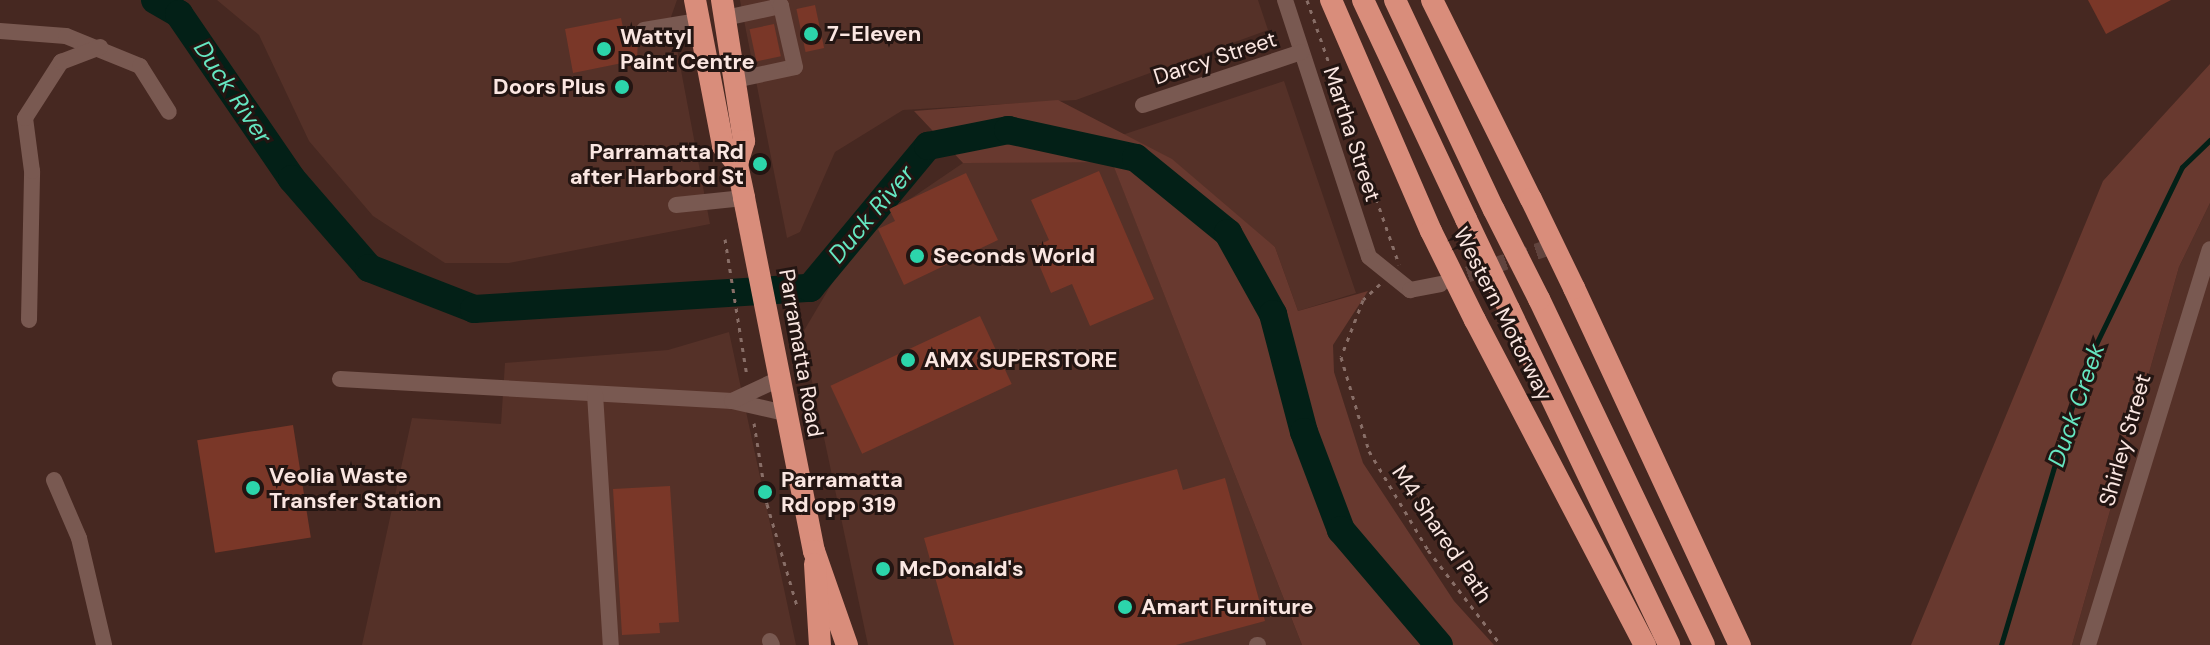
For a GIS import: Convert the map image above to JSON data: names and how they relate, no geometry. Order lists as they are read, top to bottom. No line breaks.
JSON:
{"streets":{"highway":["Western Motorway","Parramatta Road"],"street":["Darcy Street","Martha Street","Shirley Street"],"path":["M4 Shared Path"]},"crossings":[["Darcy Street","Martha Street"],["Martha Street","M4 Shared Path"]],"water":["Duck River","Duck Creek"],"places":["7-Eleven","Wattyl Paint Centre","Doors Plus","Parramatta Rd after Harbord St","Seconds World","AMX SUPERSTORE","Veolia Waste Transfer Station","Parramatta Rd opp 319","McDonald's","Amart Furniture"]}
